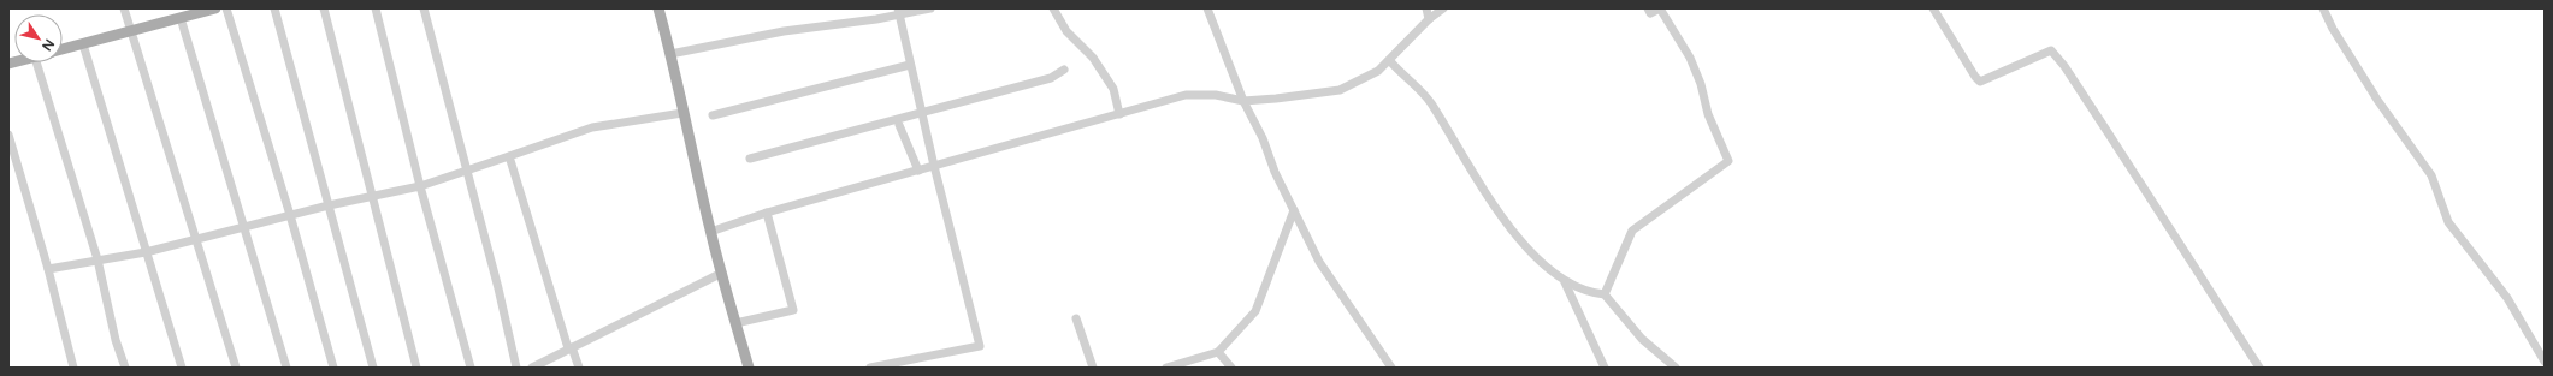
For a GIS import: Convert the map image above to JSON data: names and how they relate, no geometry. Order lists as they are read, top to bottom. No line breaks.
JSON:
{"north":"bottom right"}
